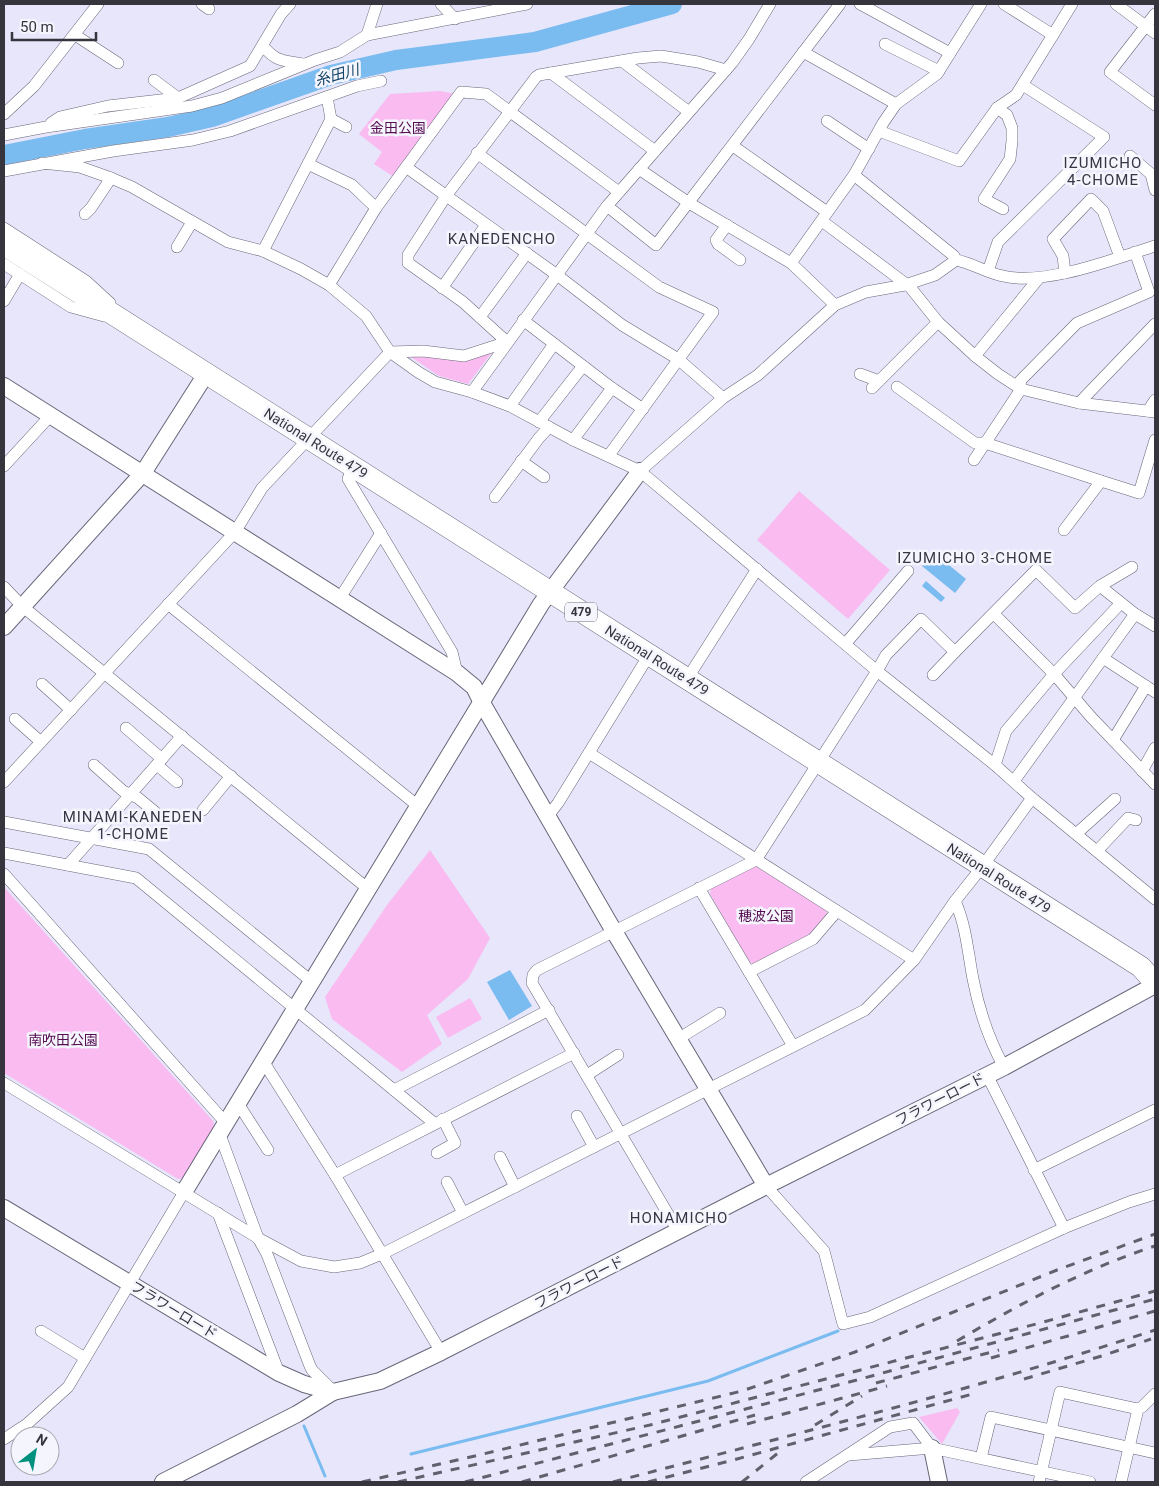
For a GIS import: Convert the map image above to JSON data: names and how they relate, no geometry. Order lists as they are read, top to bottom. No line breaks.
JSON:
{"streets":{"highway":["National Route 479","479"],"street":["フラワーロード"]},"crossings":[["National Route 479","フラワーロード"]],"districts":["IZUMICHO 4-CHOME","KANEDENCHO","IZUMICHO 3-CHOME","MINAMI-KANEDEN 1-CHOME","HONAMICHO"],"water":["糸田川"],"parks":["金田公園","穂波公園","南吹田公園"],"scale_bar":"50 m","north":"top right"}
